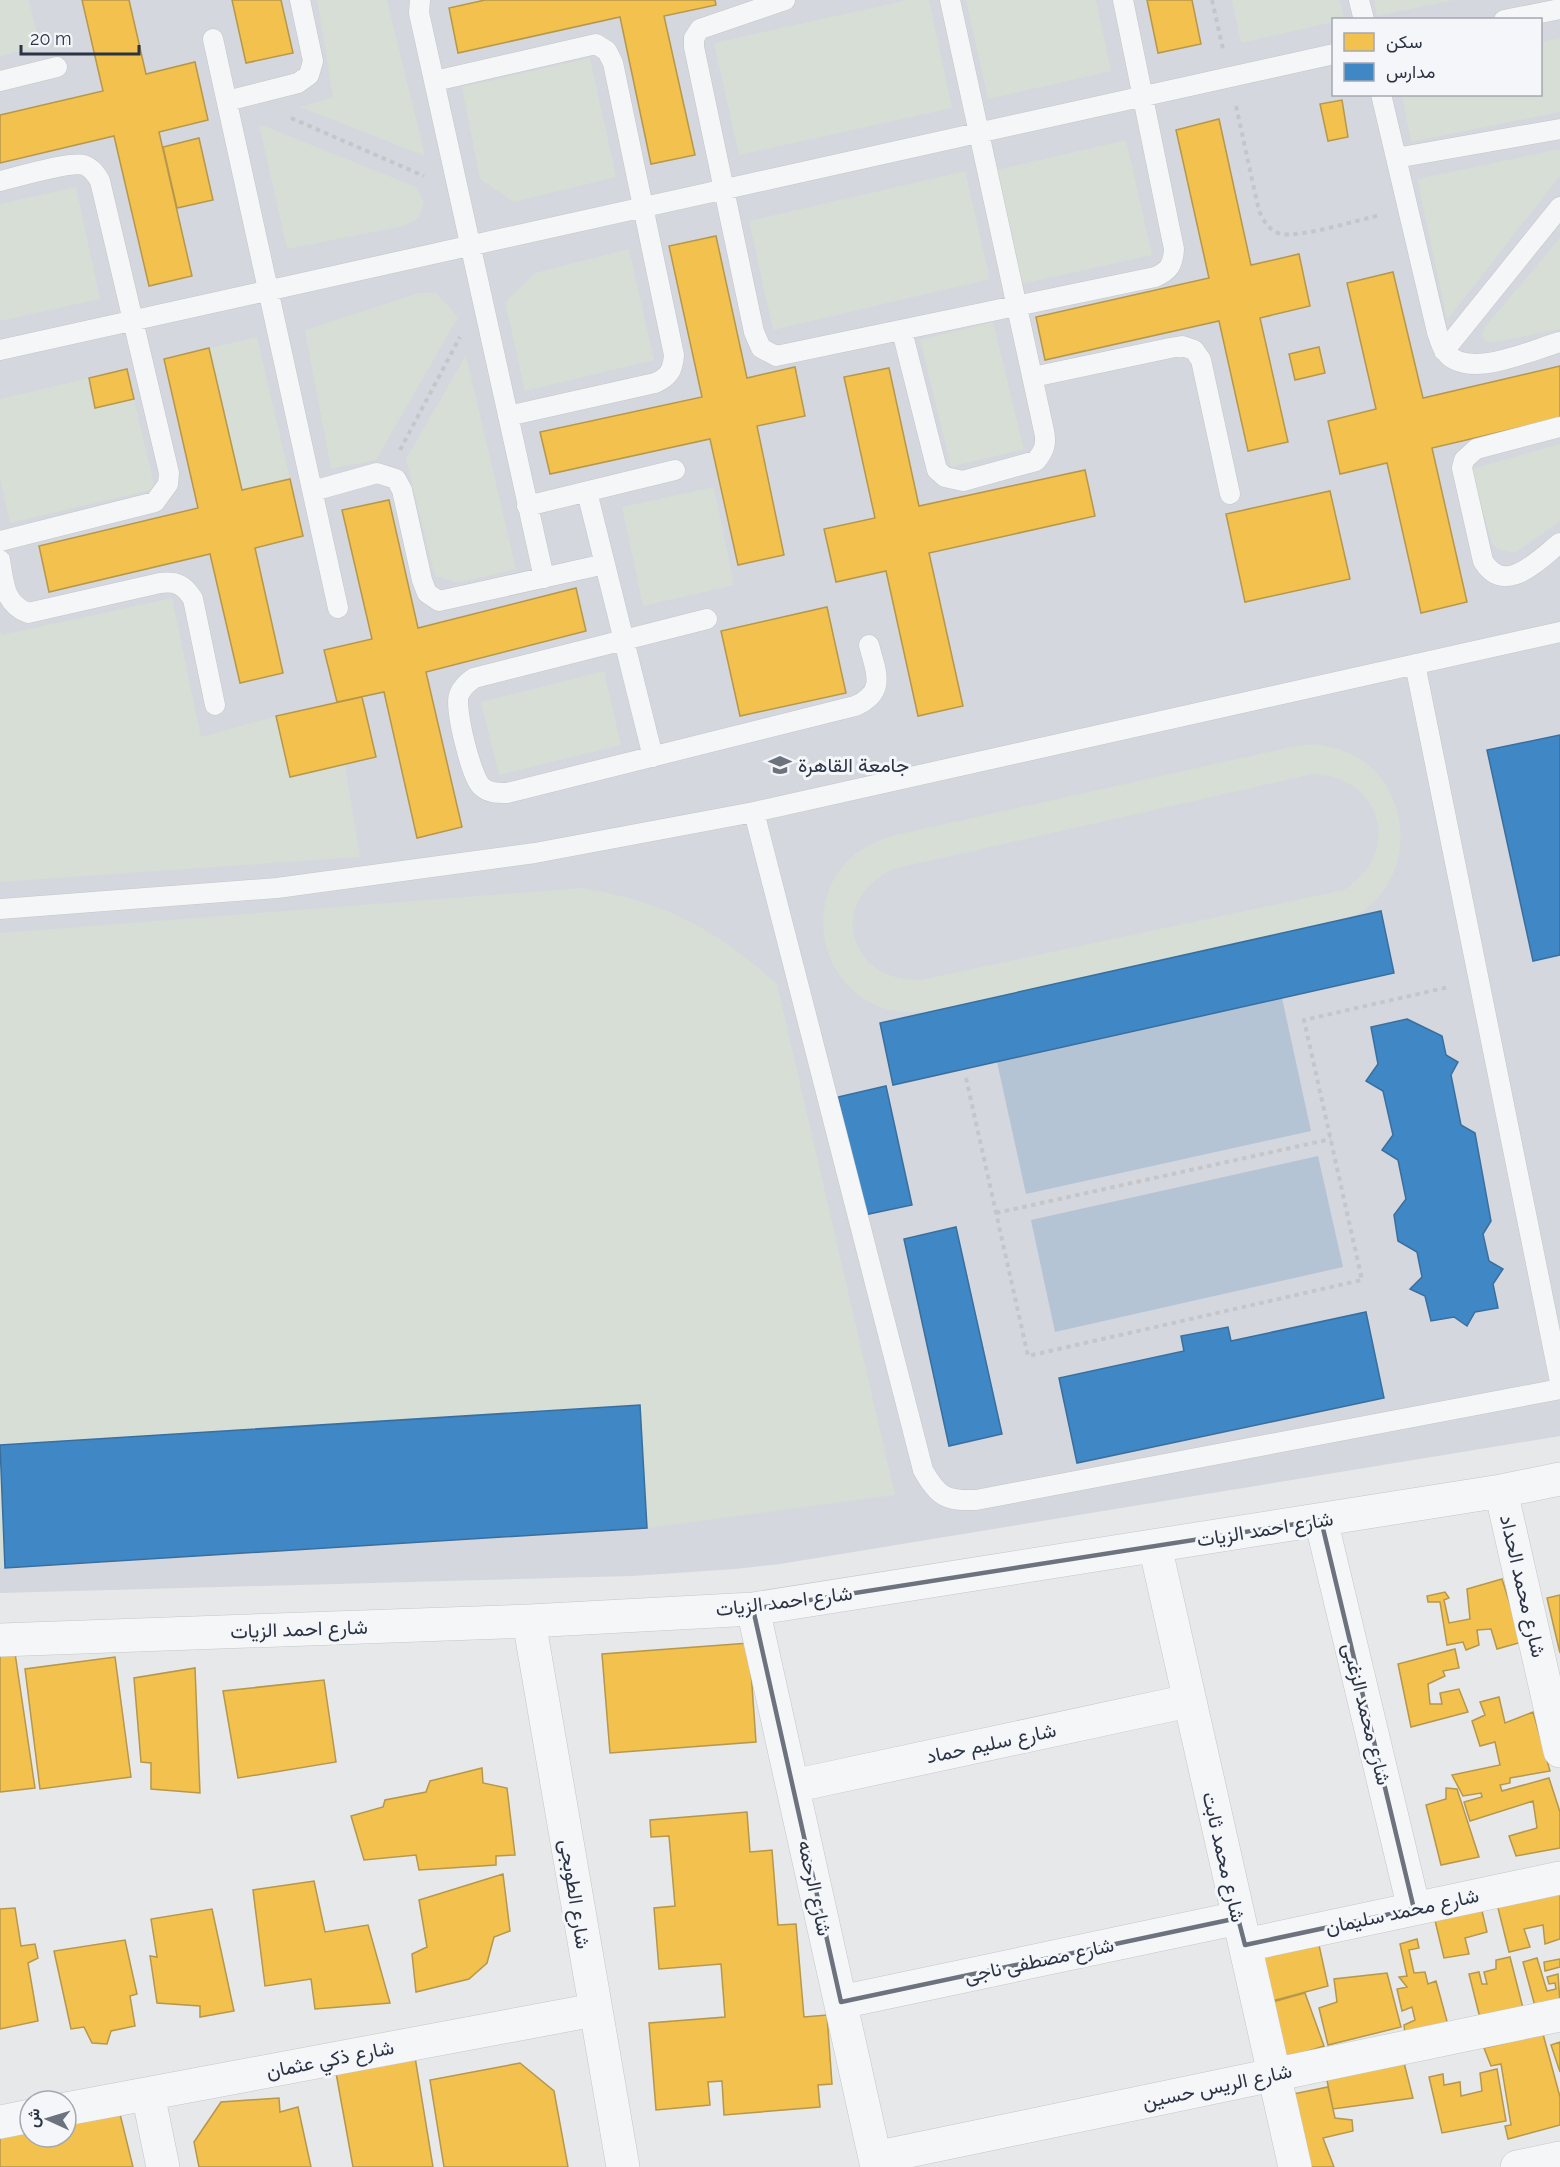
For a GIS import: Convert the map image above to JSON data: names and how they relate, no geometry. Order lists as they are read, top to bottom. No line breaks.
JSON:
{"streets":{"street":["شارع احمد الزيات","شارع محمد الحداد","شارع محمد الزغبى","شارع سليم حماد","شارع محمد ثابت","شارع الرحمه","شارع الطوبجى","شارع محمد سليمان","شارع مصطفى ناجى","شارع ذكي عثمان","شارع الريس حسين"]},"crossings":[["شارع احمد الزيات","شارع محمد الحداد"],["شارع احمد الزيات","شارع محمد الزغبى"],["شارع احمد الزيات","شارع محمد ثابت"],["شارع احمد الزيات","شارع الرحمه"],["شارع احمد الزيات","شارع الطوبجى"],["شارع محمد الزغبى","شارع محمد سليمان"],["شارع سليم حماد","شارع محمد ثابت"],["شارع سليم حماد","شارع الرحمه"],["شارع محمد ثابت","شارع محمد سليمان"],["شارع محمد ثابت","شارع مصطفى ناجى"],["شارع محمد ثابت","شارع الريس حسين"],["شارع الرحمه","شارع مصطفى ناجى"],["شارع الرحمه","شارع الريس حسين"],["شارع الطوبجى","شارع ذكي عثمان"],["شارع محمد سليمان","شارع مصطفى ناجى"]],"places":{"school or university":["جامعة القاهرة"]},"legend":["سكن","مدارس"],"scale_bar":"20 m","north":"left"}
